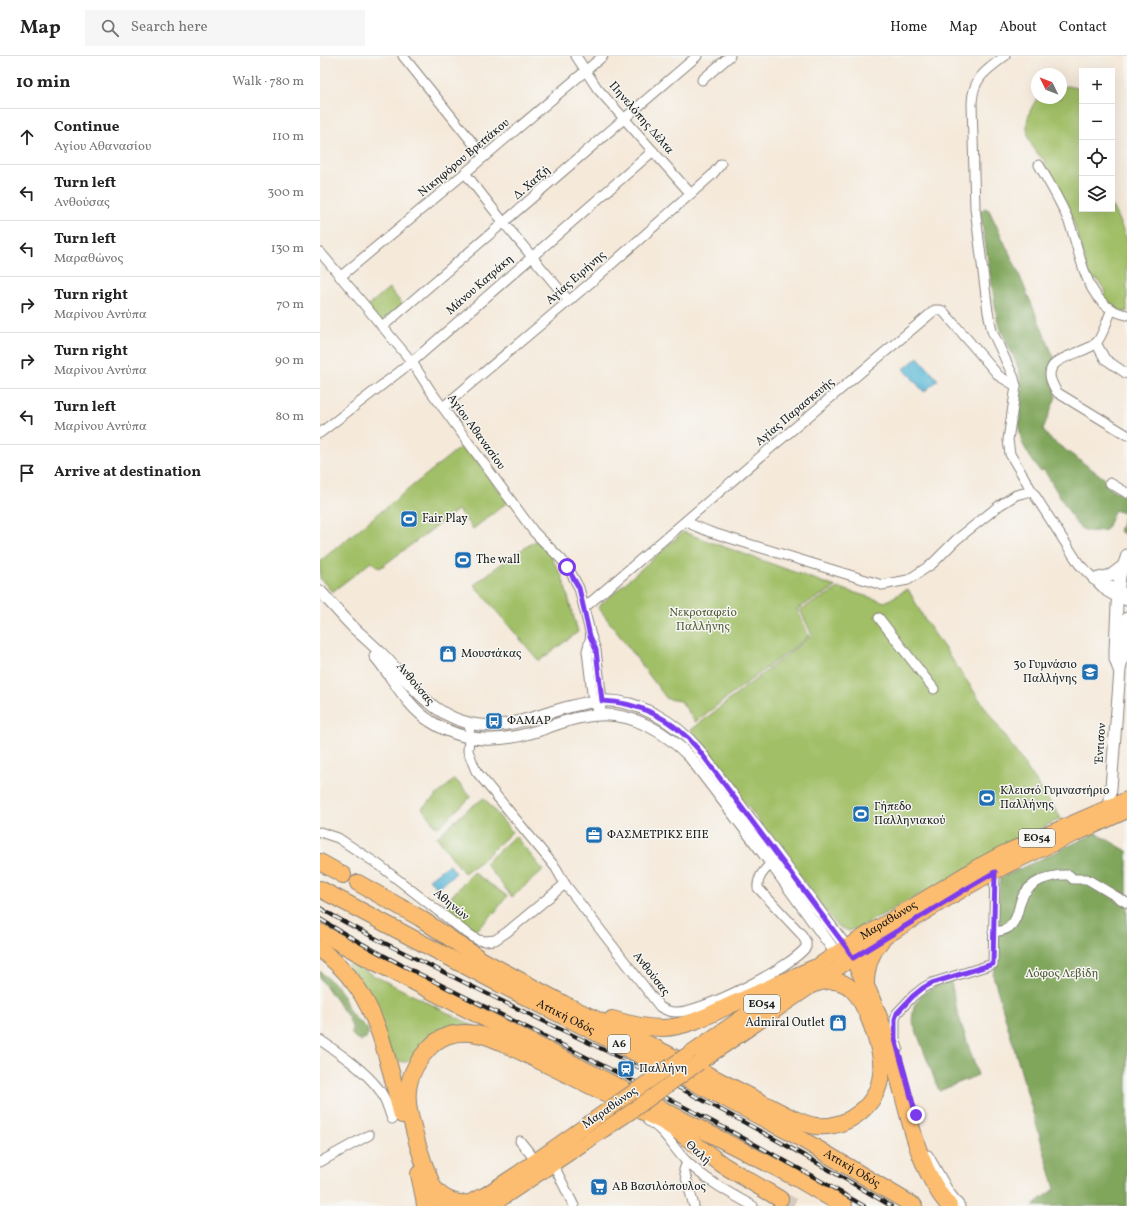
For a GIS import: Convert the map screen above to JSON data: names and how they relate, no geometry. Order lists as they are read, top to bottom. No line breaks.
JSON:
{"streets":{"highway":["Αττική Οδός","Α6"],"main road":["ΕΟ54","Μαραθώνος"],"street":["Πηνελόπης Δέλτα","Νικηφόρου Βρεττάκου","Δ. Χατζή","Αγίας Ειρήνης","Μάνου Κατράκη","Αγίας Παρασκευής","Αγίου Αθανασίου","Ανθούσας","Έντισον","Αθηνών","Θαλή"]},"crossings":[["Πηνελόπης Δέλτα","Νικηφόρου Βρεττάκου"],["Πηνελόπης Δέλτα","Δ. Χατζή"],["Πηνελόπης Δέλτα","Αγίας Ειρήνης"],["Πηνελόπης Δέλτα","Μάνου Κατράκη"],["Νικηφόρου Βρεττάκου","Αγίου Αθανασίου"],["Δ. Χατζή","Αγίου Αθανασίου"],["Αγίας Ειρήνης","Αγίου Αθανασίου"],["Μάνου Κατράκη","Αγίου Αθανασίου"],["Αγίας Παρασκευής","Αγίου Αθανασίου"],["Αγίου Αθανασίου","Ανθούσας"],["Ανθούσας","Αθηνών"],["Ανθούσας","Μαραθώνος"],["Έντισον","Μαραθώνος"],["Μαραθώνος","Θαλή"]],"parks":["Νεκροταφείο Παλλήνης","Λόφος Λεβίδη"],"places":{"sports":["Fair Play","The wall","Κλειστό Γυμναστήριο Παλλήνης","Γήπεδο Παλληνιακού"],"shop":["Μουστάκας","Admiral Outlet"],"school or university":["3ο Γυμνάσιο Παλλήνης"],"bus stop":["ΦΑΜΑΡ"],"office":["ΦΑΣΜΕΤΡΙΚΣ ΕΠΕ"],"station":["Παλλήνη"],"supermarket":["ΑΒ Βασιλόπουλος"]},"north":"top left","page":{"header":"Map","search":"Search here","nav":["Home","Map","About","Contact"],"heading":["10 min","Walk · 780 m"],"map_buttons":["+","−"],"list":[["Continue","Αγίου Αθανασίου","110 m"],["Turn left","Ανθούσας","300 m"],["Turn left","Μαραθώνος","130 m"],["Turn right","Μαρίνου Αντύπα","70 m"],["Turn right","Μαρίνου Αντύπα","90 m"],["Turn left","Μαρίνου Αντύπα","80 m"],"Arrive at destination"]}}
